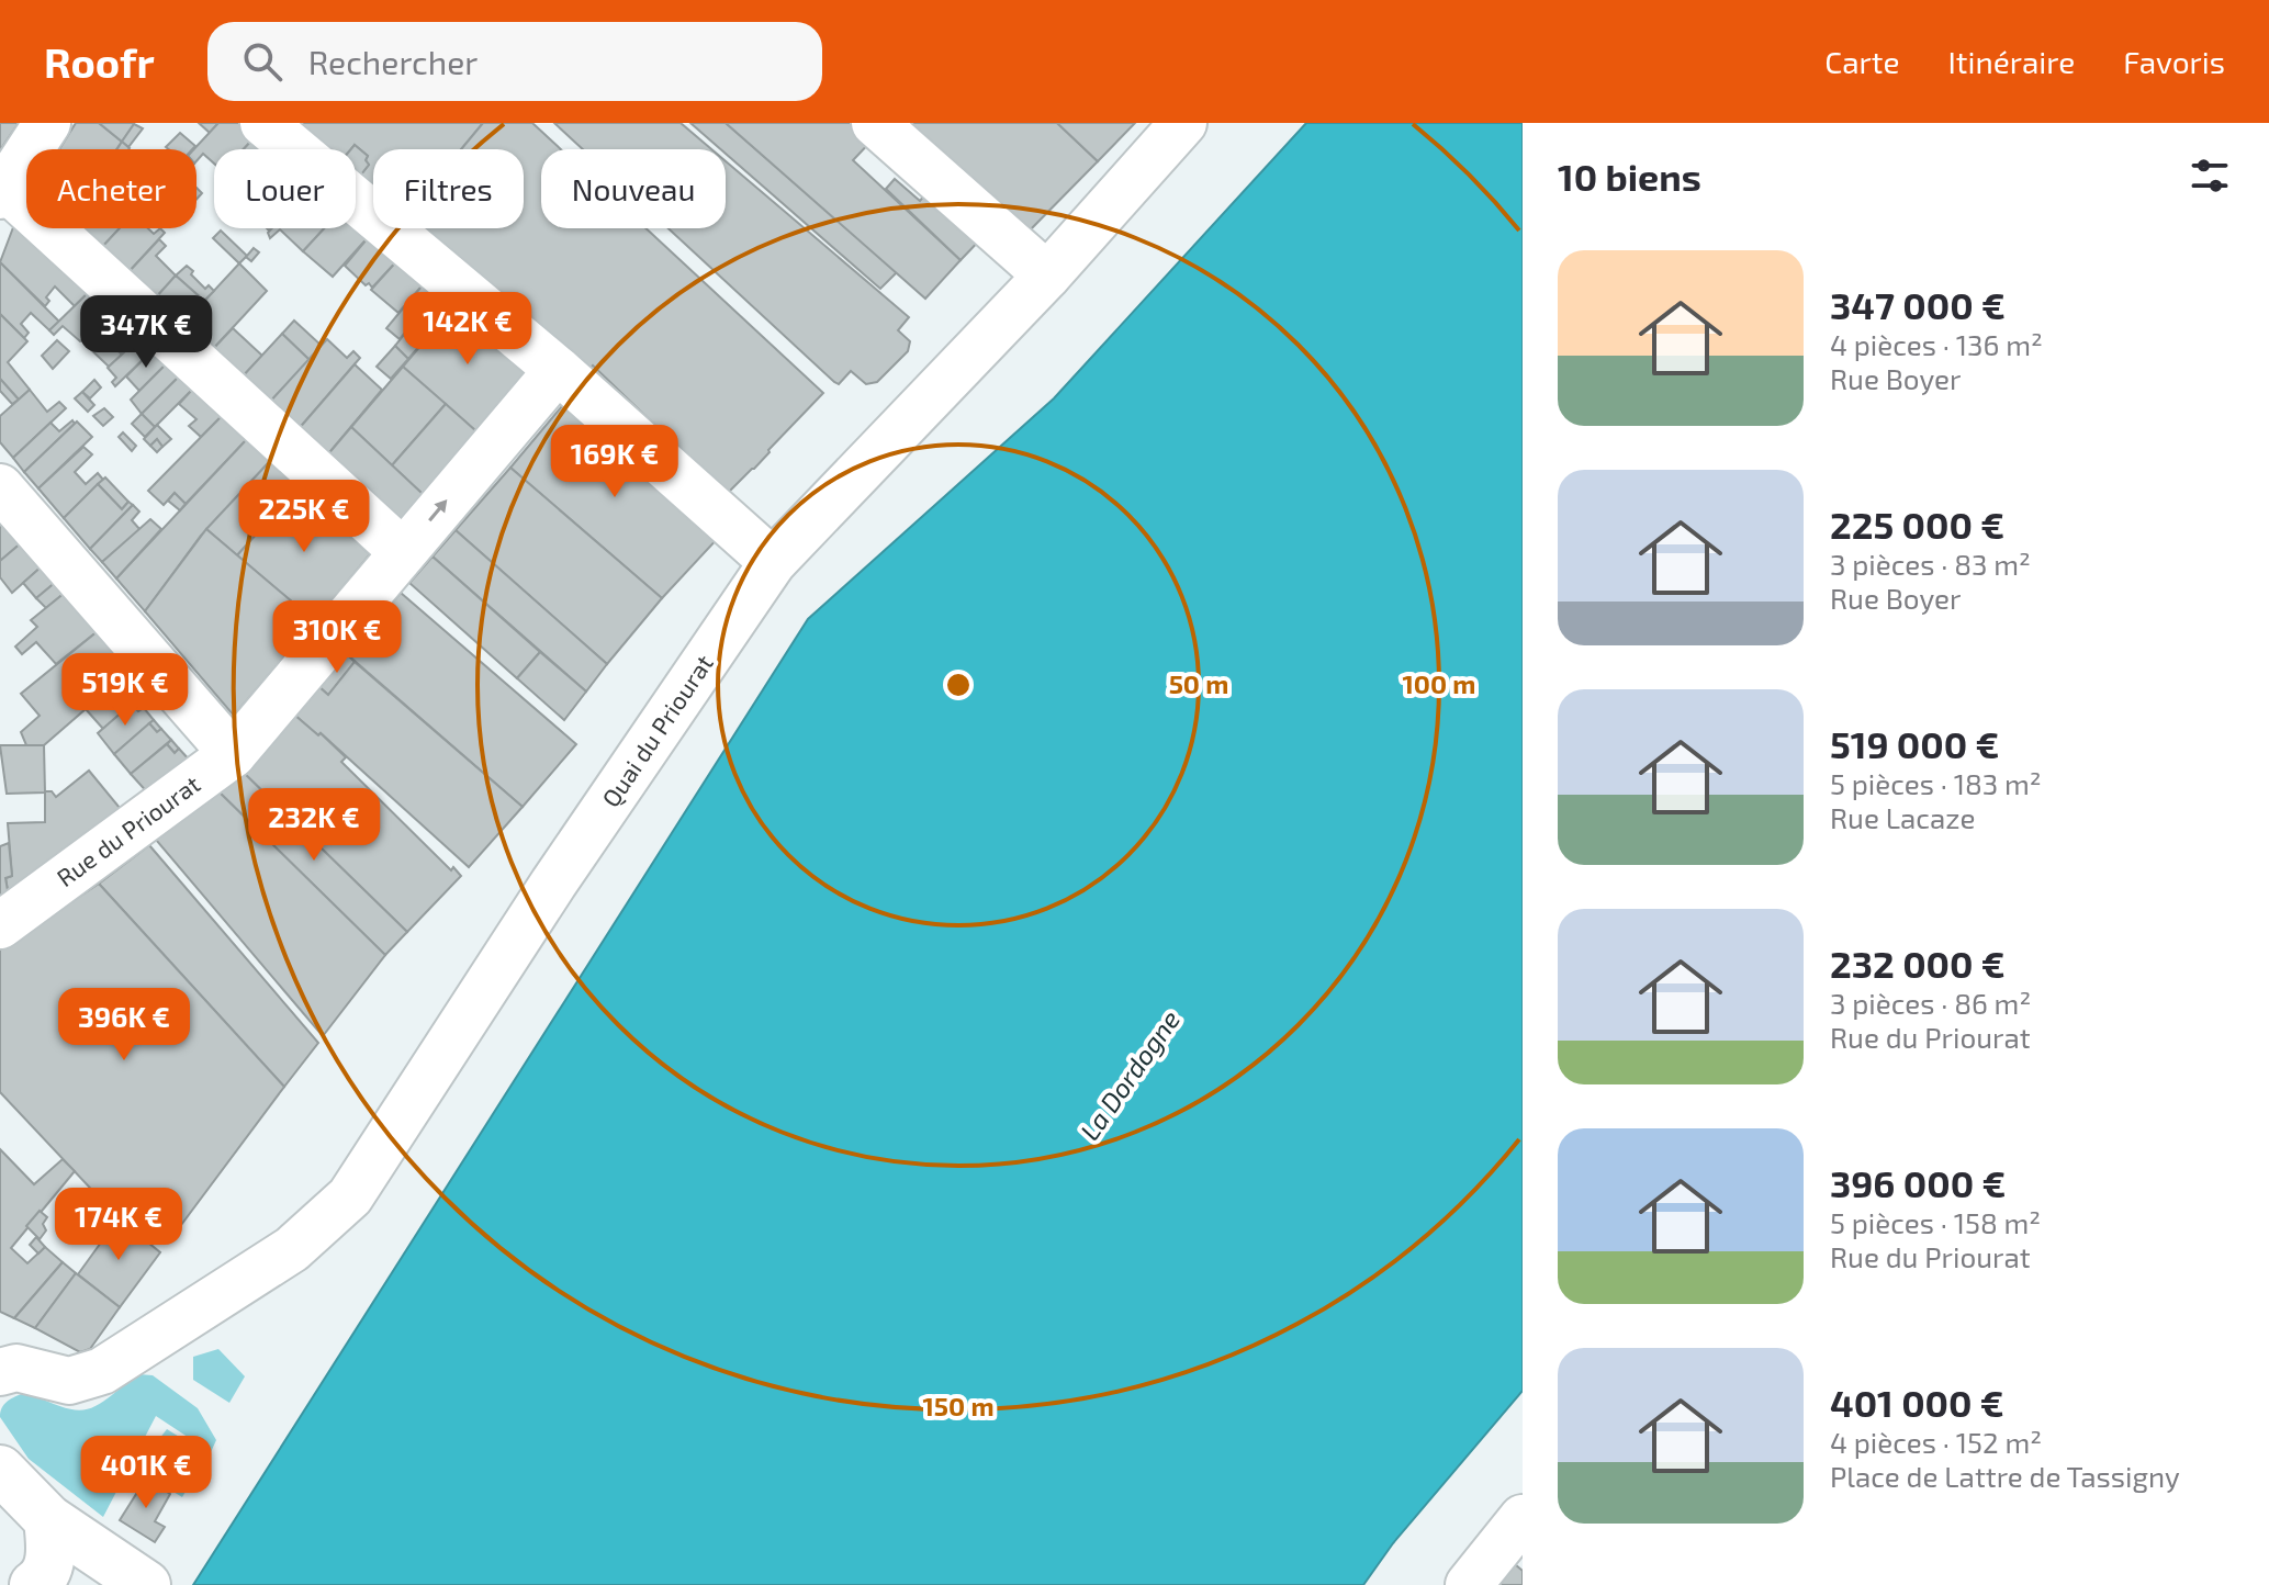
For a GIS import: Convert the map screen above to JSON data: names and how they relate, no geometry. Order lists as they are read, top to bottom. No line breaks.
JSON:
{"streets":{"street":["Quai du Priourat","Rue du Priourat"]},"water":["La Dordogne"],"page":{"header":"Roofr","search":"Rechercher","nav":["Carte","Itinéraire","Favoris"],"heading":"10 biens","chip":["Acheter","Louer","Filtres","Nouveau"],"list":[{"name":"347 000 €","note":"4 pièces · 136 m² · Rue Boyer"},{"name":"225 000 €","note":"3 pièces · 83 m² · Rue Boyer"},{"name":"519 000 €","note":"5 pièces · 183 m² · Rue Lacaze"},{"name":"232 000 €","note":"3 pièces · 86 m² · Rue du Priourat"},{"name":"396 000 €","note":"5 pièces · 158 m² · Rue du Priourat"},{"name":"401 000 €","note":"4 pièces · 152 m² · Place de Lattre de Tassigny"}],"price":["142K €","347K €","169K €","225K €","310K €","519K €","232K €","396K €","174K €","401K €"]},"rings":["50 m","100 m","150 m"]}
